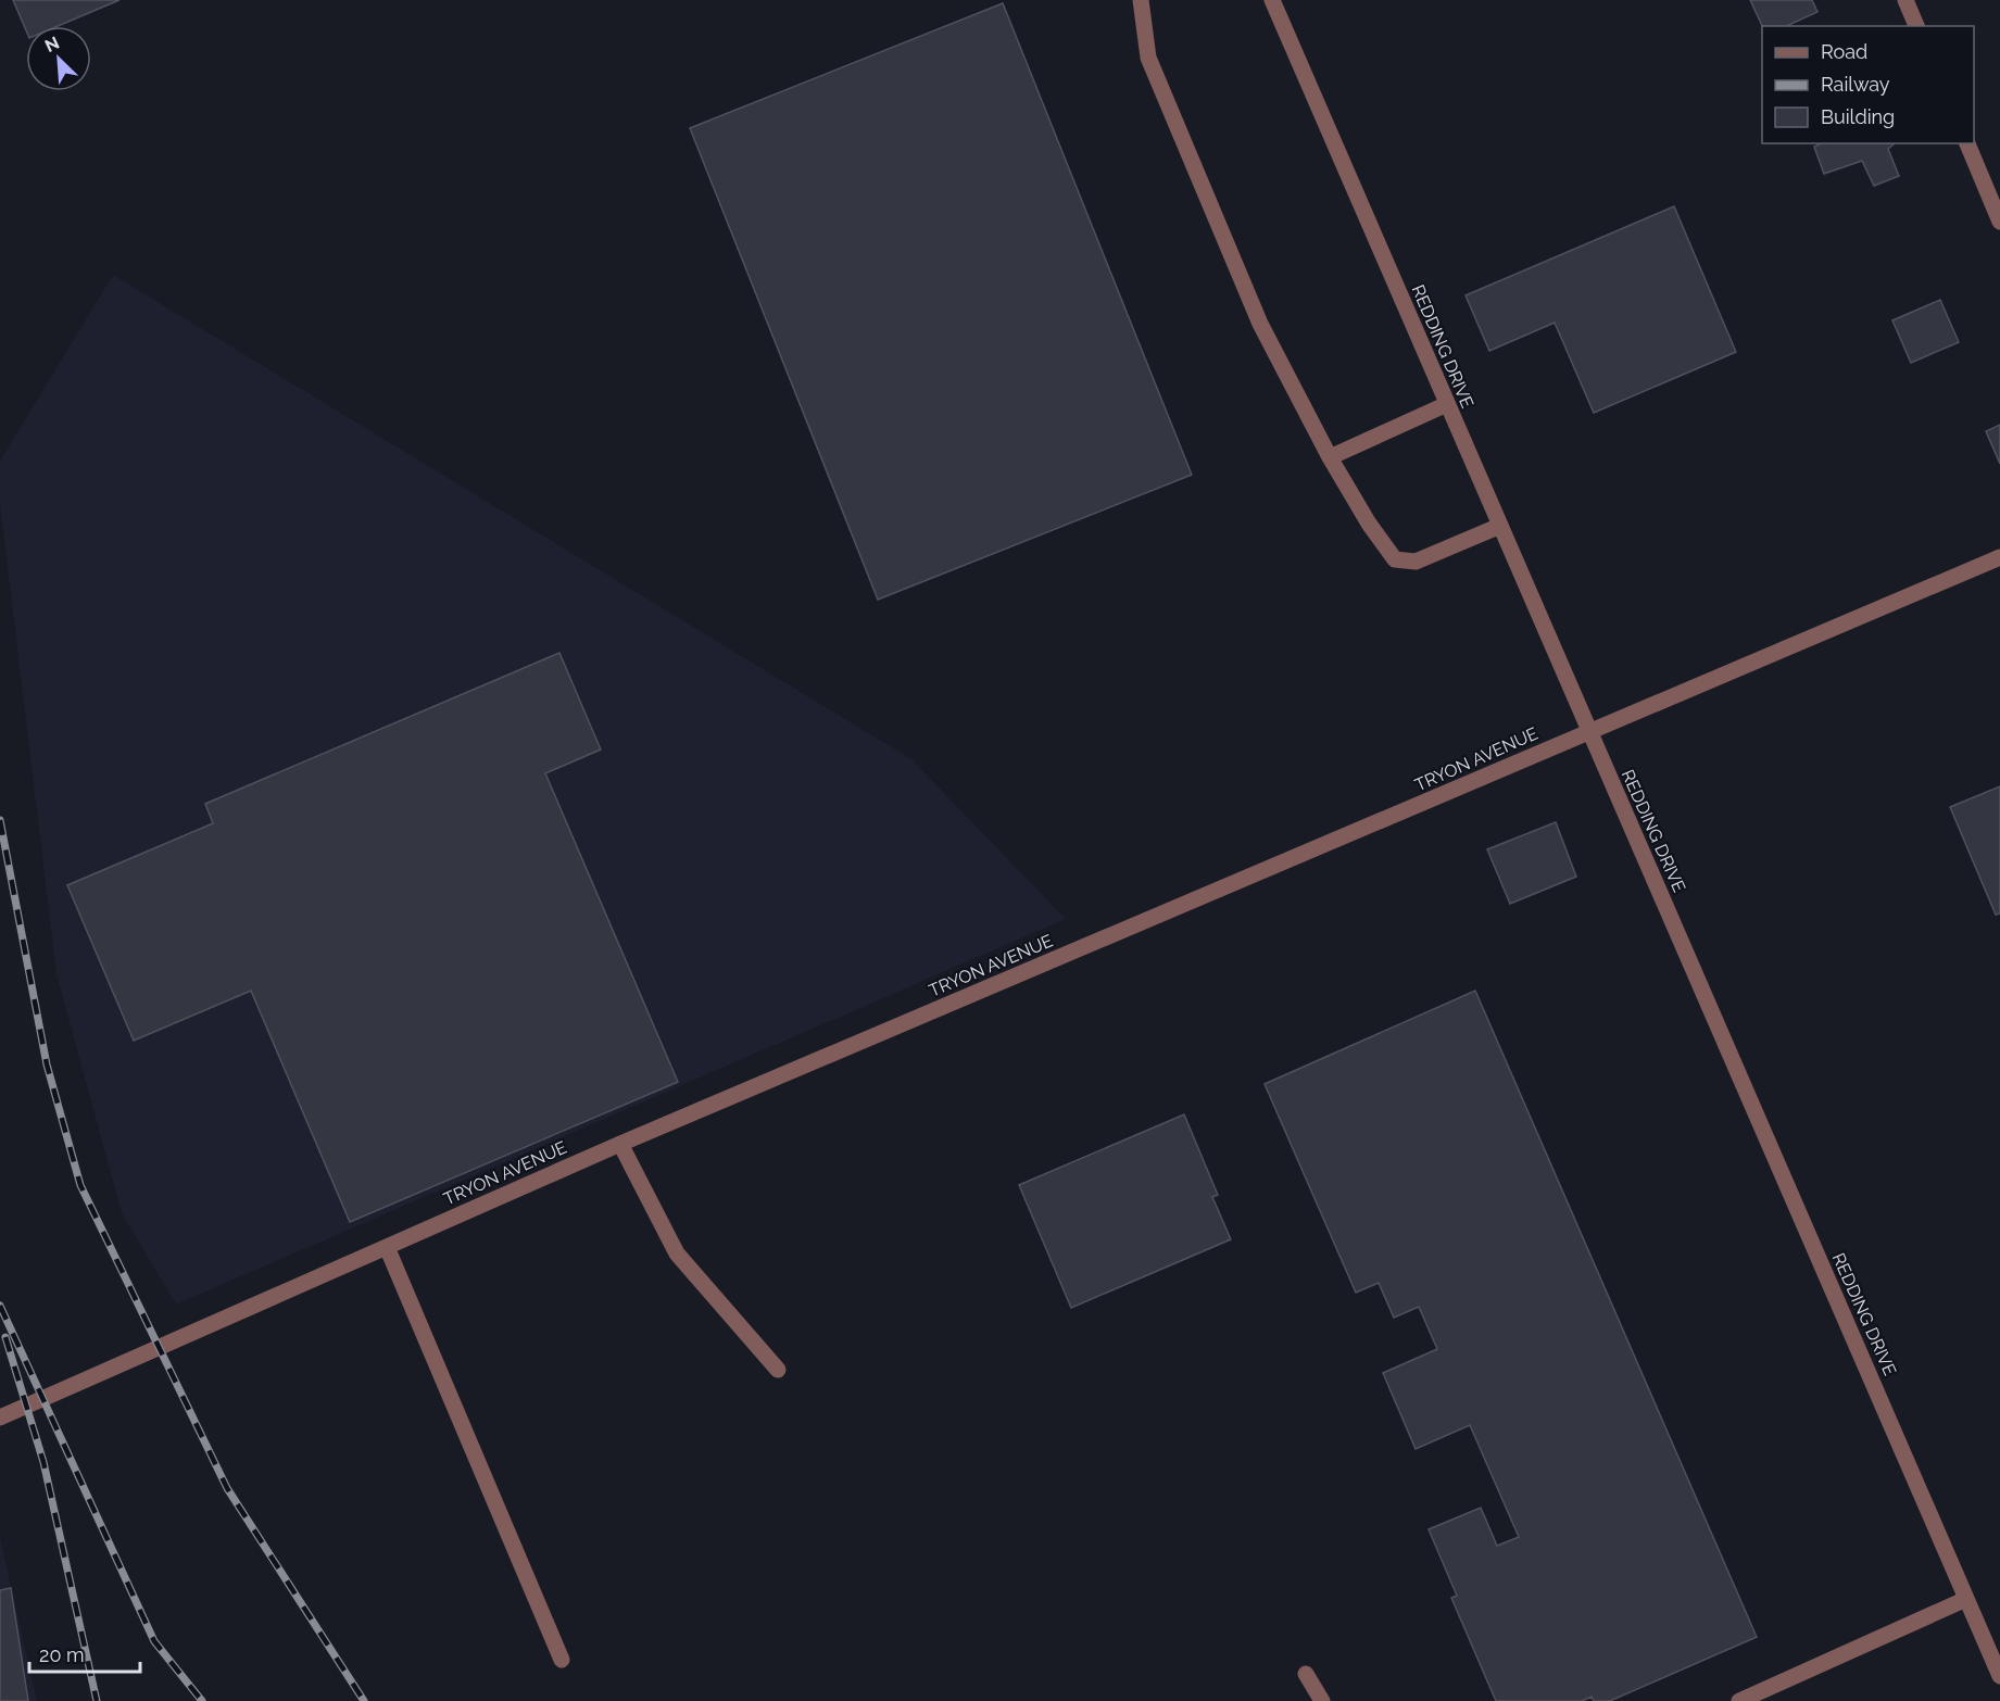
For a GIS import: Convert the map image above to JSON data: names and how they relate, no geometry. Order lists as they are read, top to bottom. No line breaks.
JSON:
{"streets":{"street":["REDDING DRIVE","TRYON AVENUE"]},"crossings":[["REDDING DRIVE","TRYON AVENUE"]],"legend":["Road","Railway","Building"],"scale_bar":"20 m","north":"top left"}
